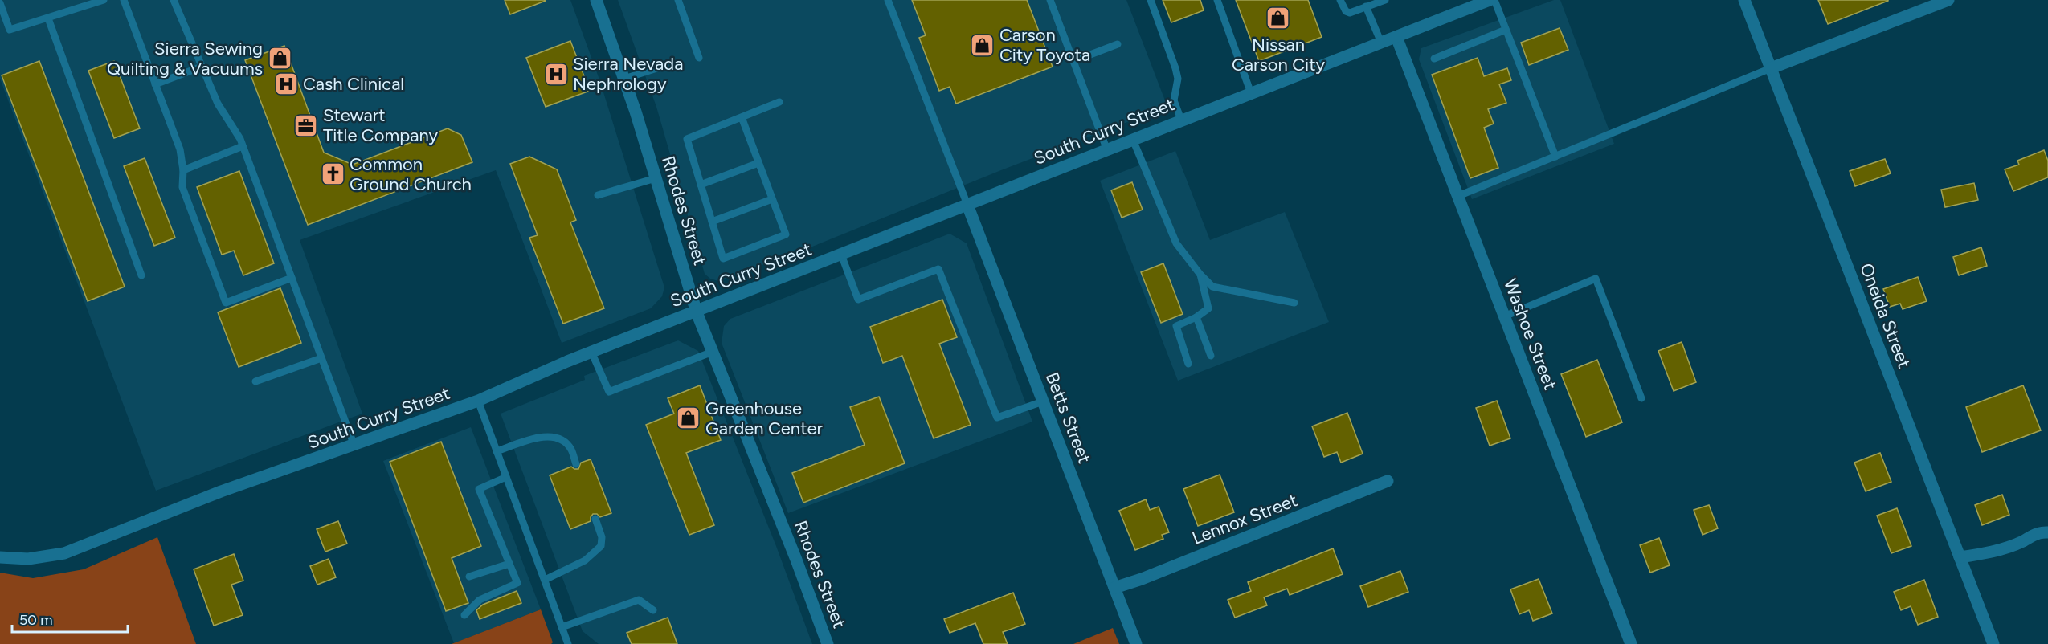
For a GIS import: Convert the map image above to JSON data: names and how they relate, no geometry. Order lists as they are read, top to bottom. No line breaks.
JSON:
{"streets":{"street":["South Curry Street","Rhodes Street","Oneida Street","Washoe Street","Betts Street","Lennox Street"]},"crossings":[["South Curry Street","Rhodes Street"],["South Curry Street","Washoe Street"],["South Curry Street","Betts Street"],["Betts Street","Lennox Street"]],"places":{"shop":["Nissan Carson City","Carson City Toyota","Sierra Sewing Quilting & Vacuums","Greenhouse Garden Center"],"hospital":["Sierra Nevada Nephrology","Cash Clinical"],"office":["Stewart Title Company"],"church":["Common Ground Church"]},"scale_bar":"50 m"}
